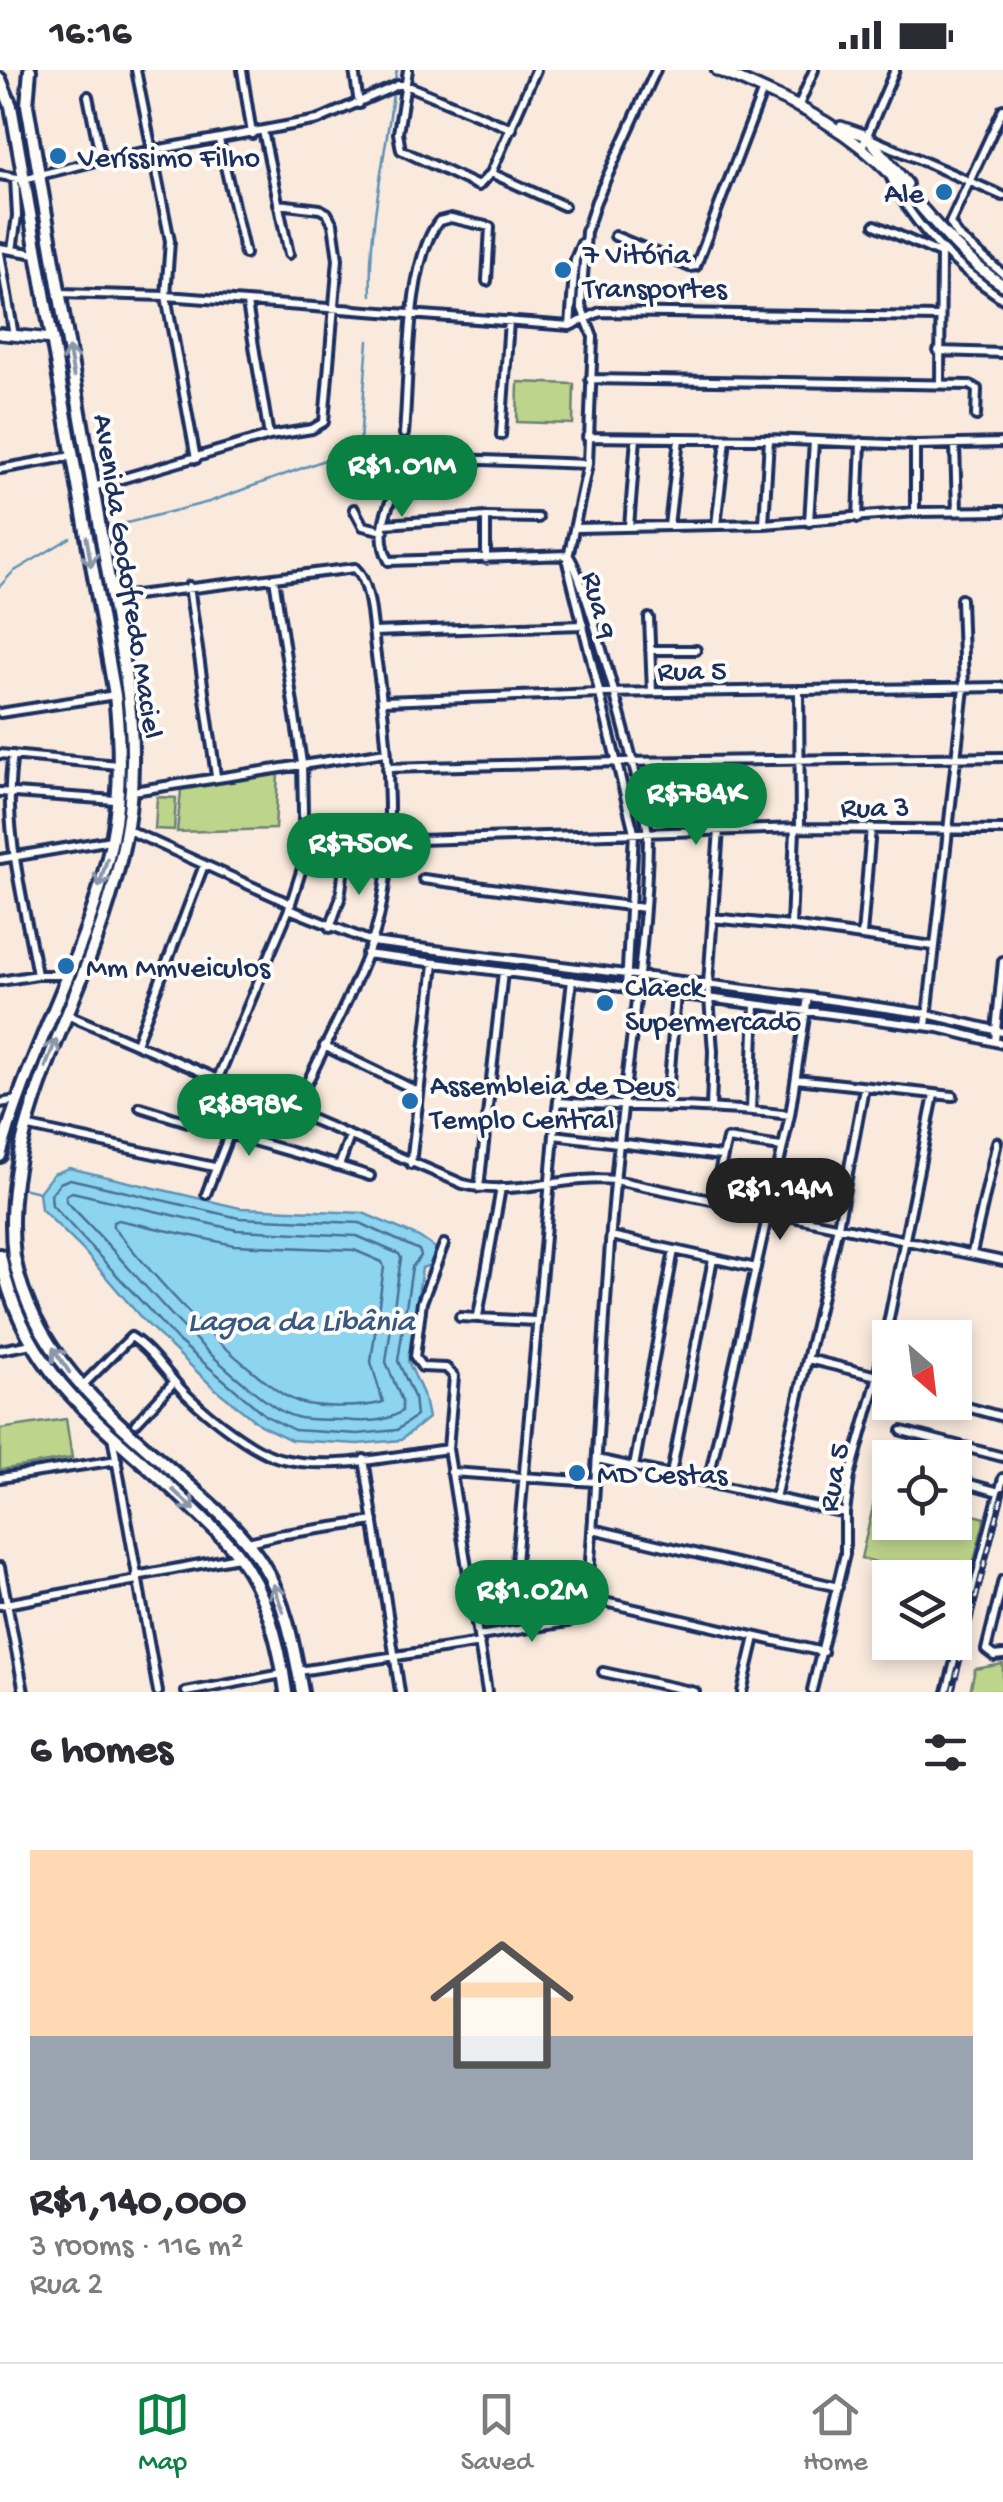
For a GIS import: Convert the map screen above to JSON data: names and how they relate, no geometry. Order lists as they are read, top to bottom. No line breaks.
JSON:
{"streets":{"main road":["Avenida Godofredo Maciel"],"street":["Rua 9","Rua 5","Rua 3"]},"crossings":[["Rua 9","Rua 5"],["Rua 9","Rua 3"]],"water":["Lagoa da Libânia"],"places":["Veríssimo Filho","Ale","7 Vitória Transportes","Mm Mmveiculos","Claeck Supermercado","Assembleia de Deus Templo Central","MD Cestas"],"north":"bottom right","page":{"status":"16:16","price":["R$1.01M","R$784K","R$750K","R$898K","R$1.14M","R$1.02M"],"heading":"6 homes","list":[{"name":"R$1,140,000","note":"3 rooms · 116 m² · Rua 2"}],"tabs":["Map","Saved","Home"]}}
